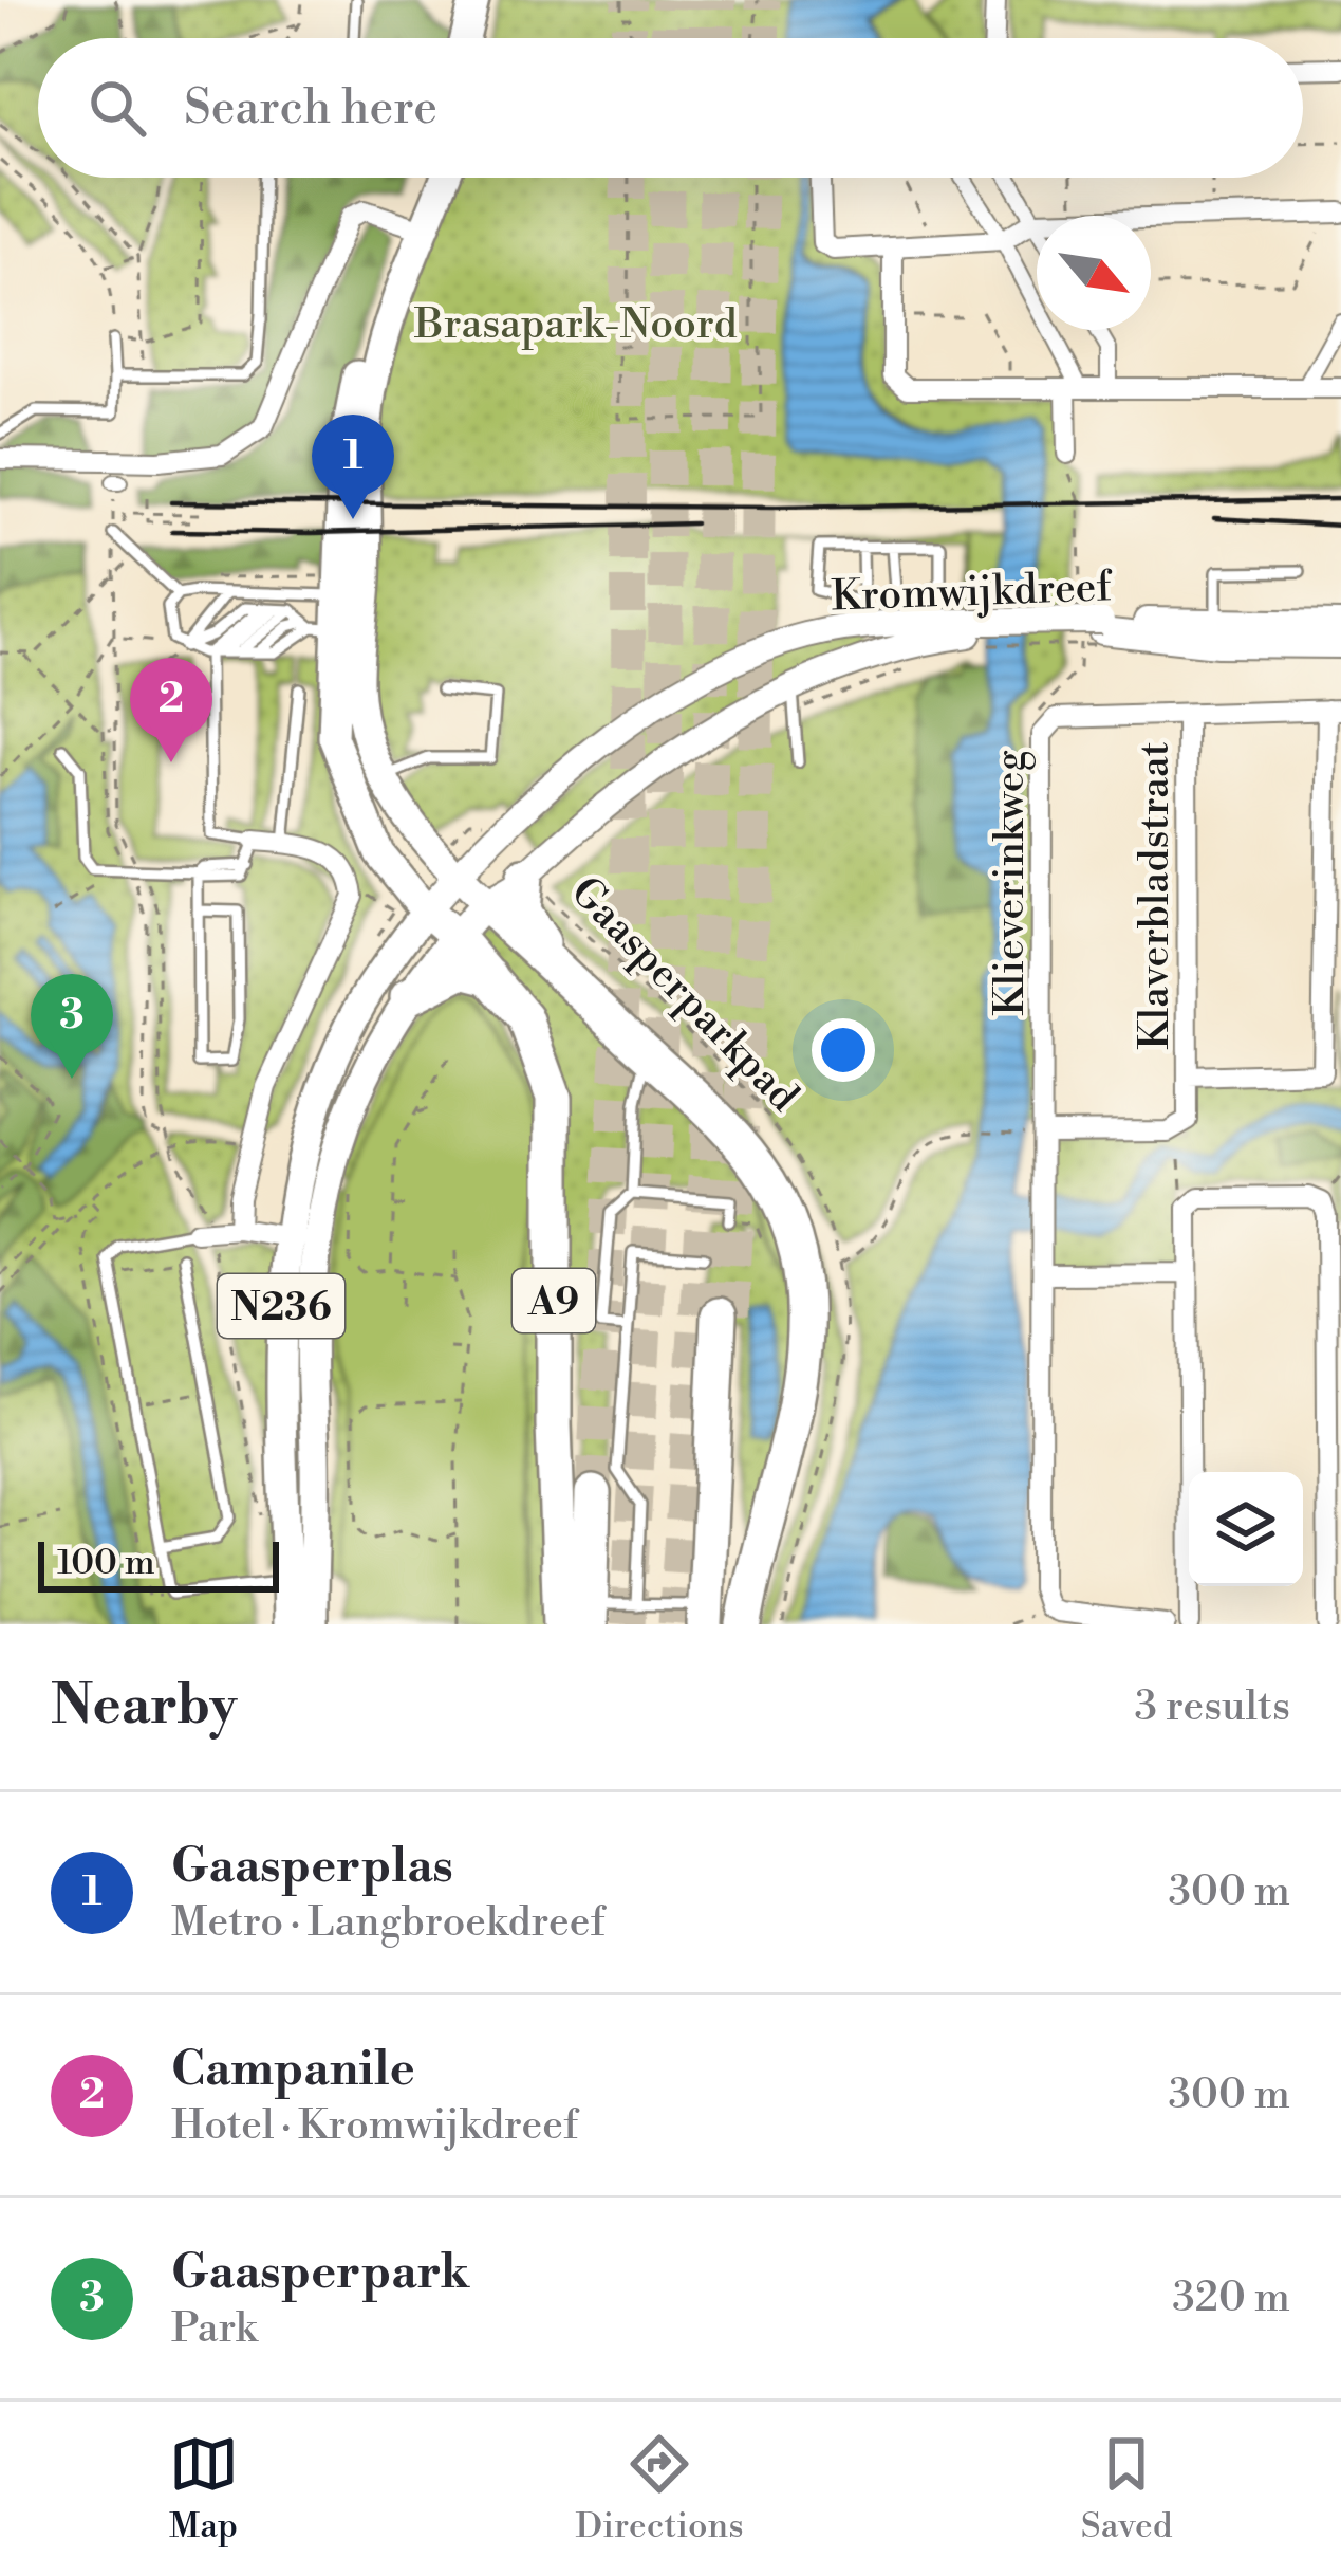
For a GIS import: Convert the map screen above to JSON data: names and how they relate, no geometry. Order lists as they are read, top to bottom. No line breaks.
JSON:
{"streets":{"highway":["A9"],"main road":["Kromwijkdreef","N236"],"street":["Klieverinkweg","Klaverbladstraat"],"path":["Gaasperparkpad"]},"crossings":[["Kromwijkdreef","Gaasperparkpad"],["Kromwijkdreef","N236"],["Klieverinkweg","Klaverbladstraat"],["A9","N236"]],"parks":["Brasapark-Noord"],"scale_bar":"100 m","north":"bottom right","page":{"search":"Search here","pins":["1","2","3"],"scale":"100 m","heading":["Nearby","3 results"],"list":[{"mark":"1","name":"Gaasperplas","note":"Metro · Langbroekdreef","value":"300 m"},{"mark":"2","name":"Campanile","note":"Hotel · Kromwijkdreef","value":"300 m"},{"mark":"3","name":"Gaasperpark","note":"Park","value":"320 m"}],"nav":["Map","Directions","Saved"]}}
